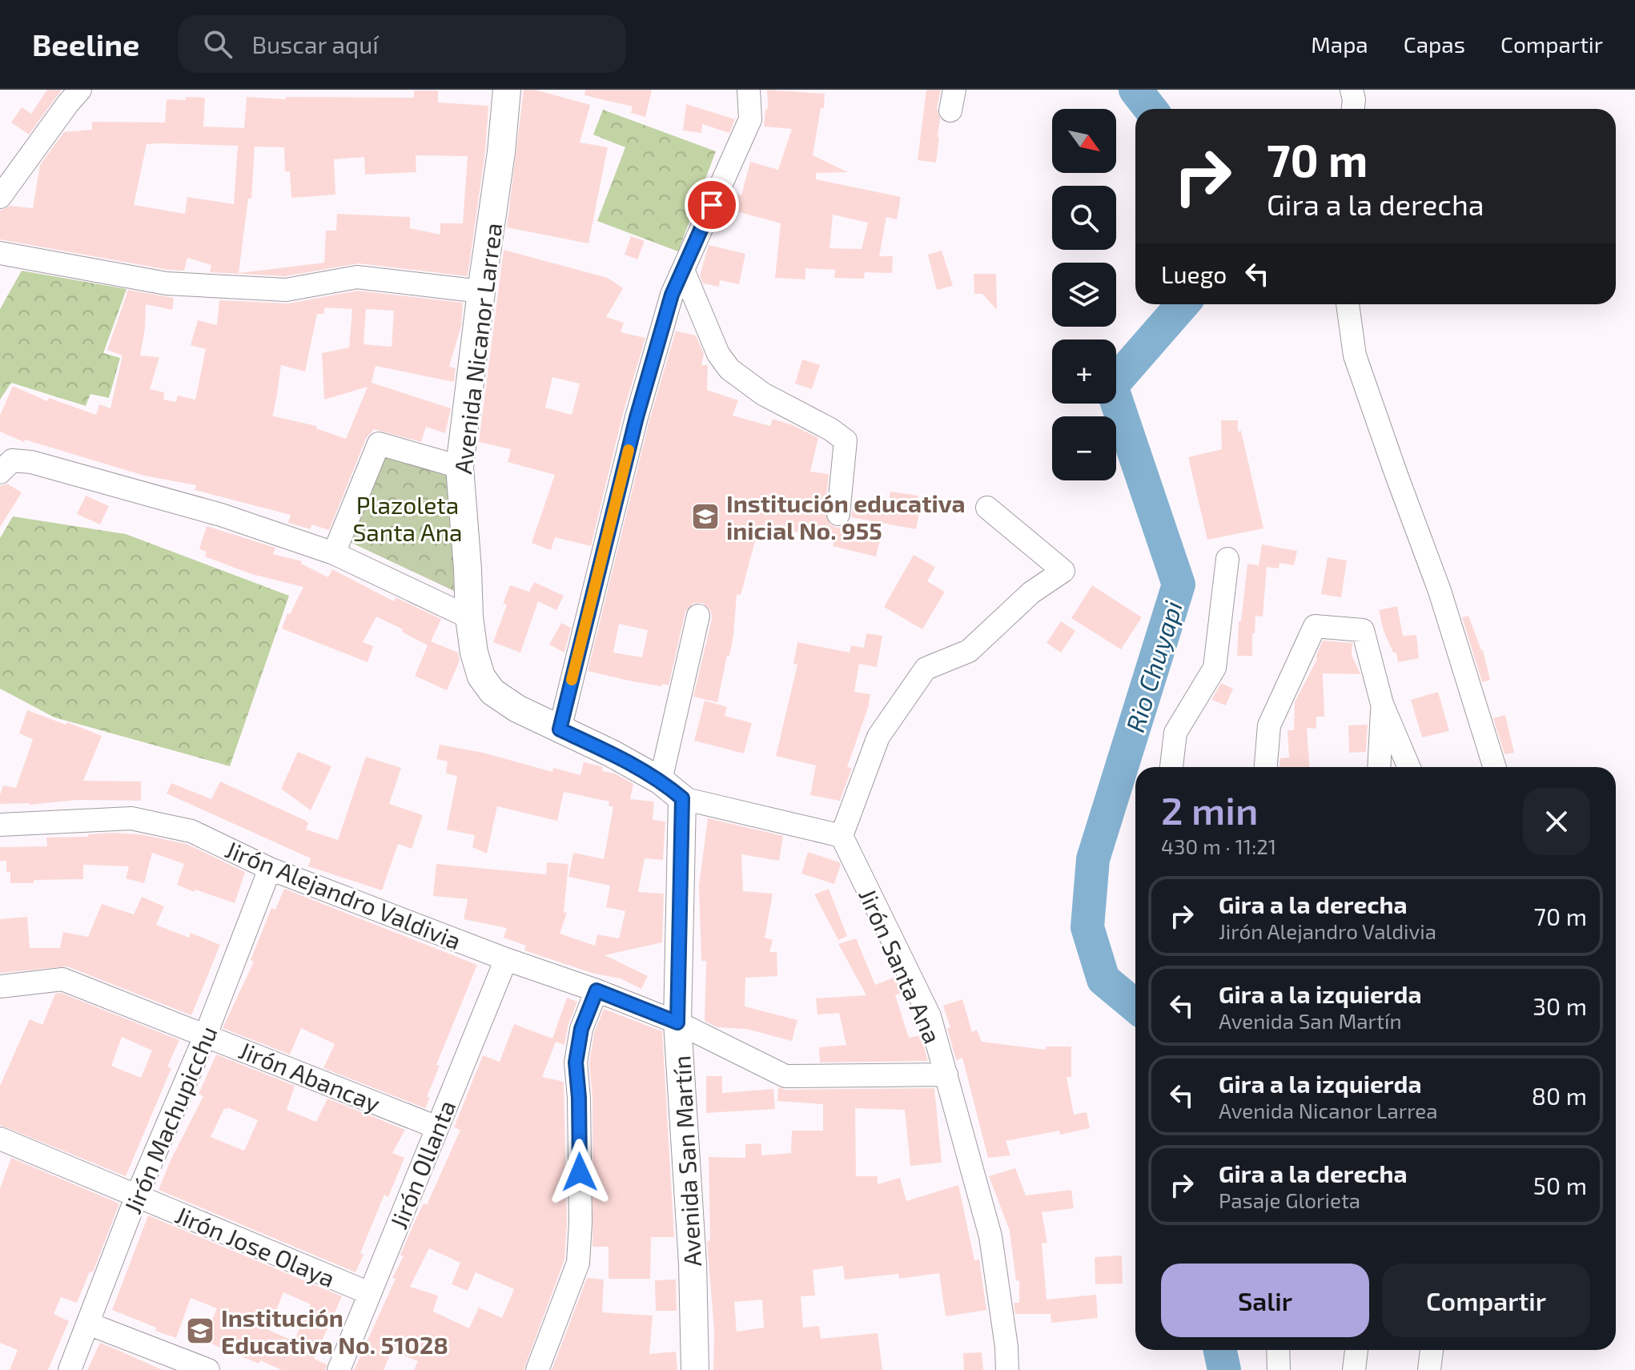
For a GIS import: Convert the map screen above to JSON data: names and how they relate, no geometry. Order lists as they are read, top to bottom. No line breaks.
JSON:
{"streets":{"main road":["Avenida Nicanor Larrea","Avenida San Martín"],"street":["Jirón Alejandro Valdivia","Jirón Santa Ana","Jirón Abancay","Jirón Machupicchu","Jirón Ollanta","Jirón Jose Olaya"]},"crossings":[["Avenida Nicanor Larrea","Avenida San Martín"],["Jirón Alejandro Valdivia","Jirón Santa Ana"],["Jirón Alejandro Valdivia","Jirón Machupicchu"],["Jirón Alejandro Valdivia","Avenida San Martín"],["Jirón Alejandro Valdivia","Jirón Ollanta"],["Jirón Abancay","Jirón Machupicchu"],["Jirón Abancay","Jirón Ollanta"],["Jirón Machupicchu","Jirón Jose Olaya"],["Jirón Ollanta","Jirón Jose Olaya"]],"water":["Rio Chuyapi"],"parks":["Plazoleta Santa Ana"],"places":{"school or university":["Institución educativa inicial No. 955","Institución Educativa No. 51028"]},"north":"bottom right","page":{"header":"Beeline","search":"Buscar aquí","nav":["Mapa","Capas","Compartir"],"map_buttons":["+","−"],"turn":["70 m","Gira a la derecha"],"then":"Luego","heading":["2 min","430 m · 11:21"],"list":[{"name":"Gira a la derecha","note":"Jirón Alejandro Valdivia","value":"70 m"},{"name":"Gira a la izquierda","note":"Avenida San Martín","value":"30 m"},{"name":"Gira a la izquierda","note":"Avenida Nicanor Larrea","value":"80 m"},{"name":"Gira a la derecha","note":"Pasaje Glorieta","value":"50 m"}],"buttons":["Salir","Compartir"]}}
